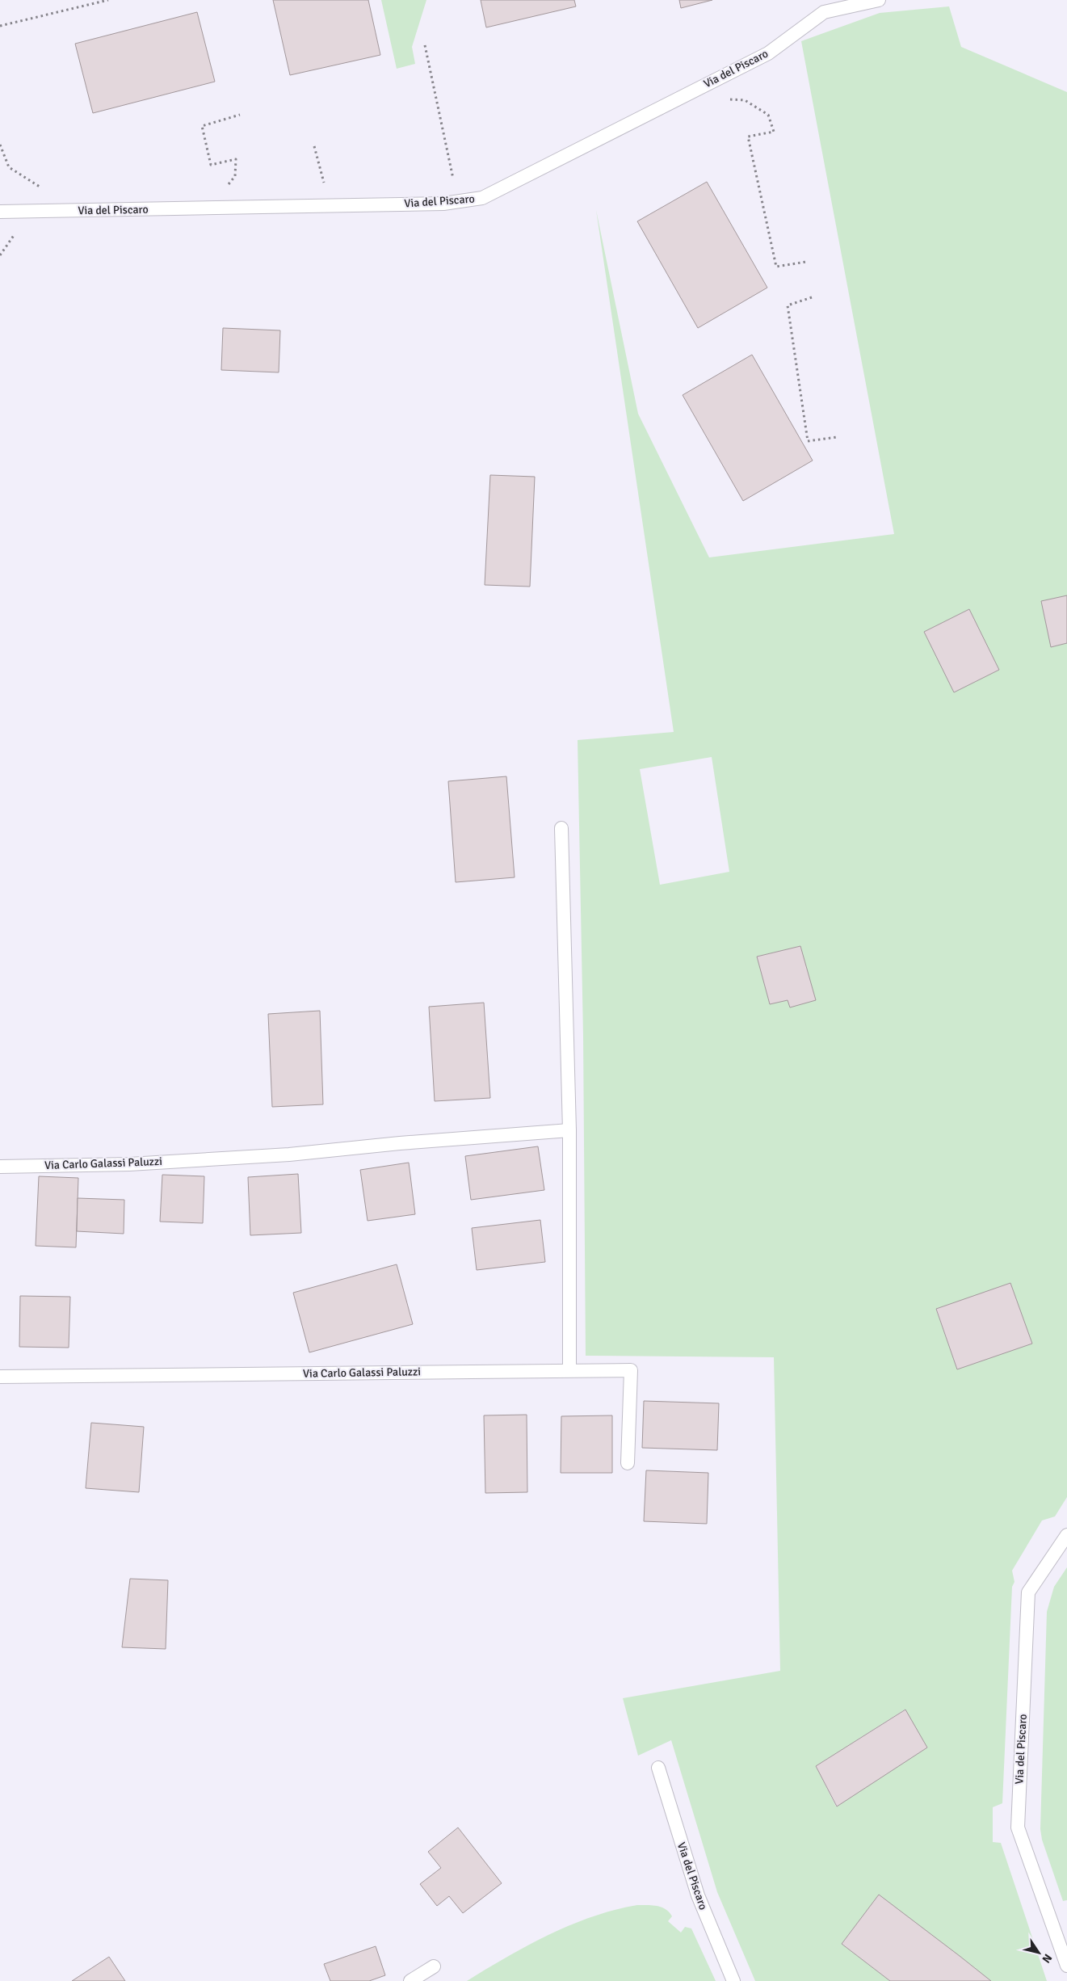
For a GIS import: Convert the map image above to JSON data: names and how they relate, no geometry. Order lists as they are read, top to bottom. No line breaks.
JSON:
{"streets":{"lane":["Via del Piscaro","Via Carlo Galassi Paluzzi"]},"north":"bottom right"}
